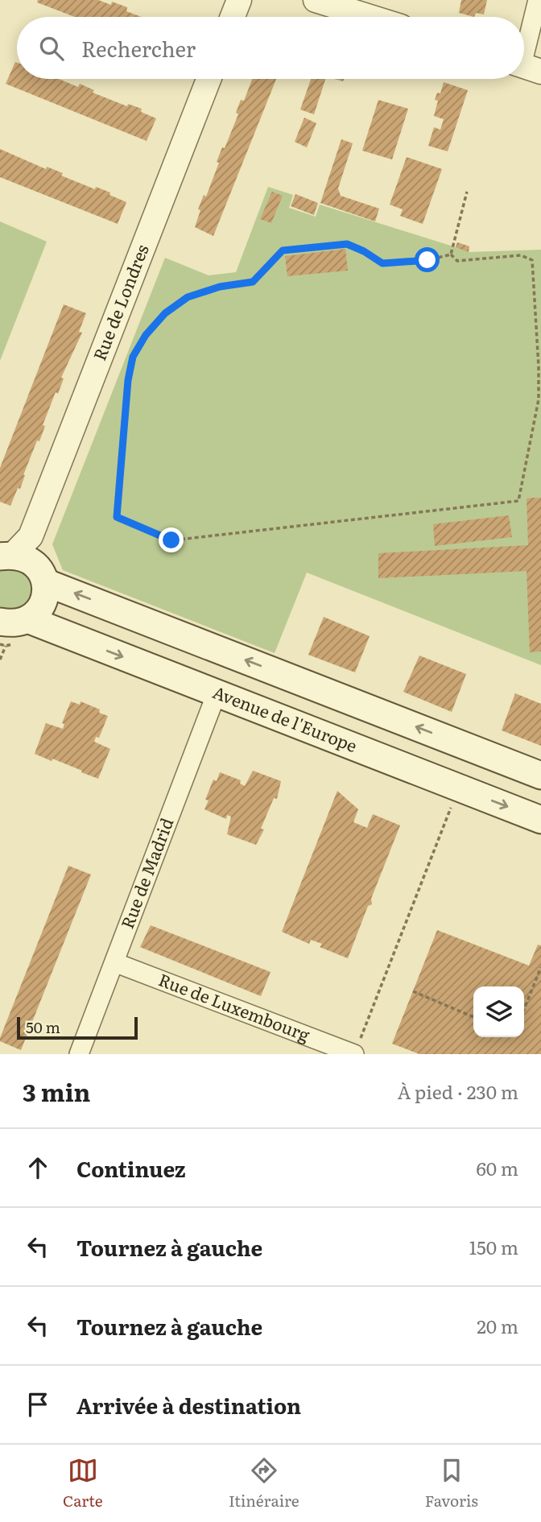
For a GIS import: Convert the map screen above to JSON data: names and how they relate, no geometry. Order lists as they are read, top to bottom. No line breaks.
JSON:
{"streets":{"main road":["Avenue de l'Europe"],"street":["Rue de Londres","Rue de Madrid","Rue de Luxembourg"]},"crossings":[["Avenue de l'Europe","Rue de Madrid"],["Rue de Madrid","Rue de Luxembourg"]],"scale_bar":"50 m","page":{"search":"Rechercher","scale":"50 m","heading":["3 min","À pied · 230 m"],"list":[["Continuez","60 m"],["Tournez à gauche","150 m"],["Tournez à gauche","20 m"],"Arrivée à destination"],"nav":["Carte","Itinéraire","Favoris"]}}
